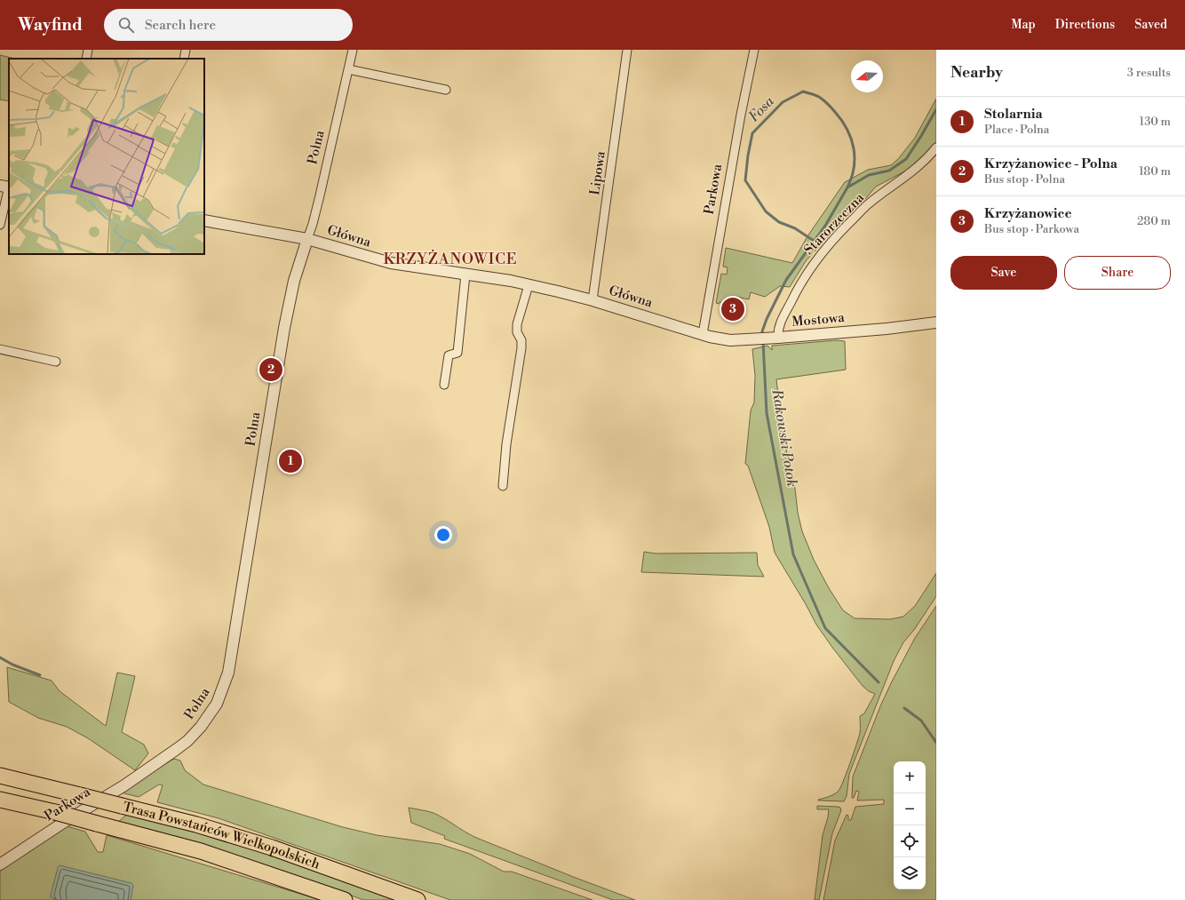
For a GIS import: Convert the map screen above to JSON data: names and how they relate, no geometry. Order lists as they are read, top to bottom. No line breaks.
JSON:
{"streets":{"highway":["Trasa Powstańców Wielkopolskich"],"street":["Polna","Lipowa","Parkowa","Starorzeczna","Główna","Mostowa"]},"crossings":[["Polna","Parkowa"],["Polna","Główna"],["Lipowa","Główna"],["Parkowa","Główna"],["Parkowa","Mostowa"],["Starorzeczna","Mostowa"],["Główna","Mostowa"]],"districts":["KRZYŻANOWICE"],"water":["Fosa","Rakowski Potok"],"north":"left","page":{"header":"Wayfind","search":"Search here","nav":["Map","Directions","Saved"],"heading":["Nearby","3 results"],"list":[{"mark":"1","name":"Stolarnia","note":"Place · Polna","value":"130 m"},{"mark":"2","name":"Krzyżanowice - Polna","note":"Bus stop · Polna","value":"180 m"},{"mark":"3","name":"Krzyżanowice","note":"Bus stop · Parkowa","value":"280 m"}],"buttons":["Save","Share"],"pins":["3","2","1"],"map_buttons":["+","−"]}}
